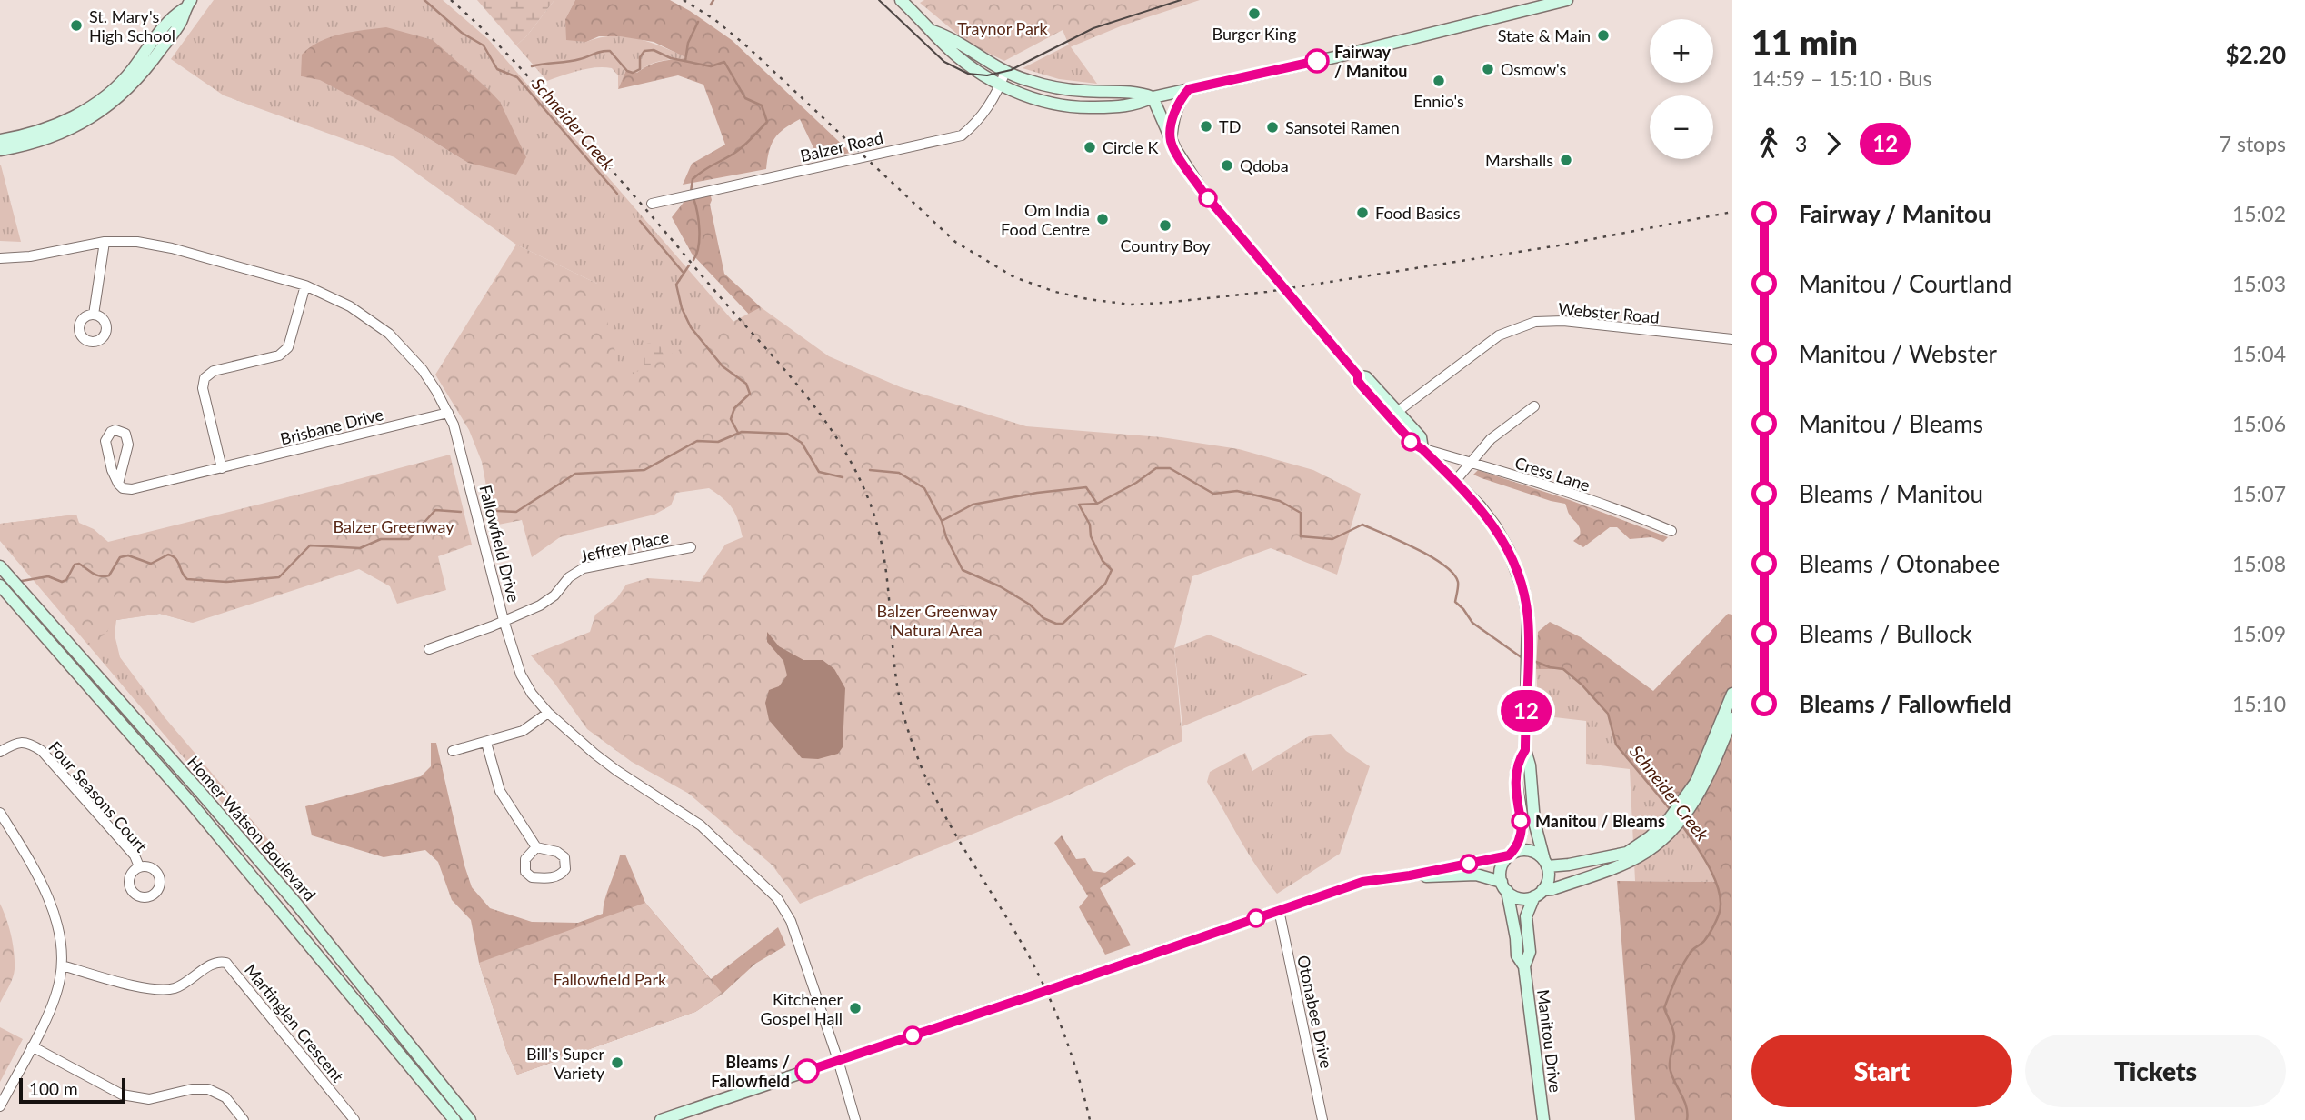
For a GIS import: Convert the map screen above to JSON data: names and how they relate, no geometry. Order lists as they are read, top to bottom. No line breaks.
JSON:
{"streets":{"main road":["Homer Watson Boulevard","Manitou Drive"],"street":["Balzer Road","Webster Road","Brisbane Drive","Cress Lane","Fallowfield Drive","Jeffrey Place","Four Seasons Court","Otonabee Drive","Martinglen Crescent"]},"crossings":[["Brisbane Drive","Fallowfield Drive"],["Fallowfield Drive","Jeffrey Place"]],"water":["Schneider Creek"],"parks":["Traynor Park","Balzer Greenway","Balzer Greenway Natural Area","Fallowfield Park"],"places":["Burger King","St. Mary's High School","State & Main","Fairway / Manitou","Osmow's","Ennio's","TD","Sansotei Ramen","Circle K","Marshalls","Qdoba","Food Basics","Om India Food Centre","Country Boy","Manitou / Bleams","Kitchener Gospel Hall","Bill's Super Variety","Bleams / Fallowfield"],"lines":["bus line 12"],"scale_bar":"100 m","page":{"on_map":"12","heading":["11 min","14:59 – 15:10 · Bus","$2.20"],"map_buttons":["+","−"],"legs":["3","12","7 stops"],"list":[{"name":"Fairway / Manitou","value":"15:02"},{"name":"Manitou / Courtland","value":"15:03"},{"name":"Manitou / Webster","value":"15:04"},{"name":"Manitou / Bleams","value":"15:06"},{"name":"Bleams / Manitou","value":"15:07"},{"name":"Bleams / Otonabee","value":"15:08"},{"name":"Bleams / Bullock","value":"15:09"},{"name":"Bleams / Fallowfield","value":"15:10"}],"buttons":["Start","Tickets"],"scale":"100 m"}}
